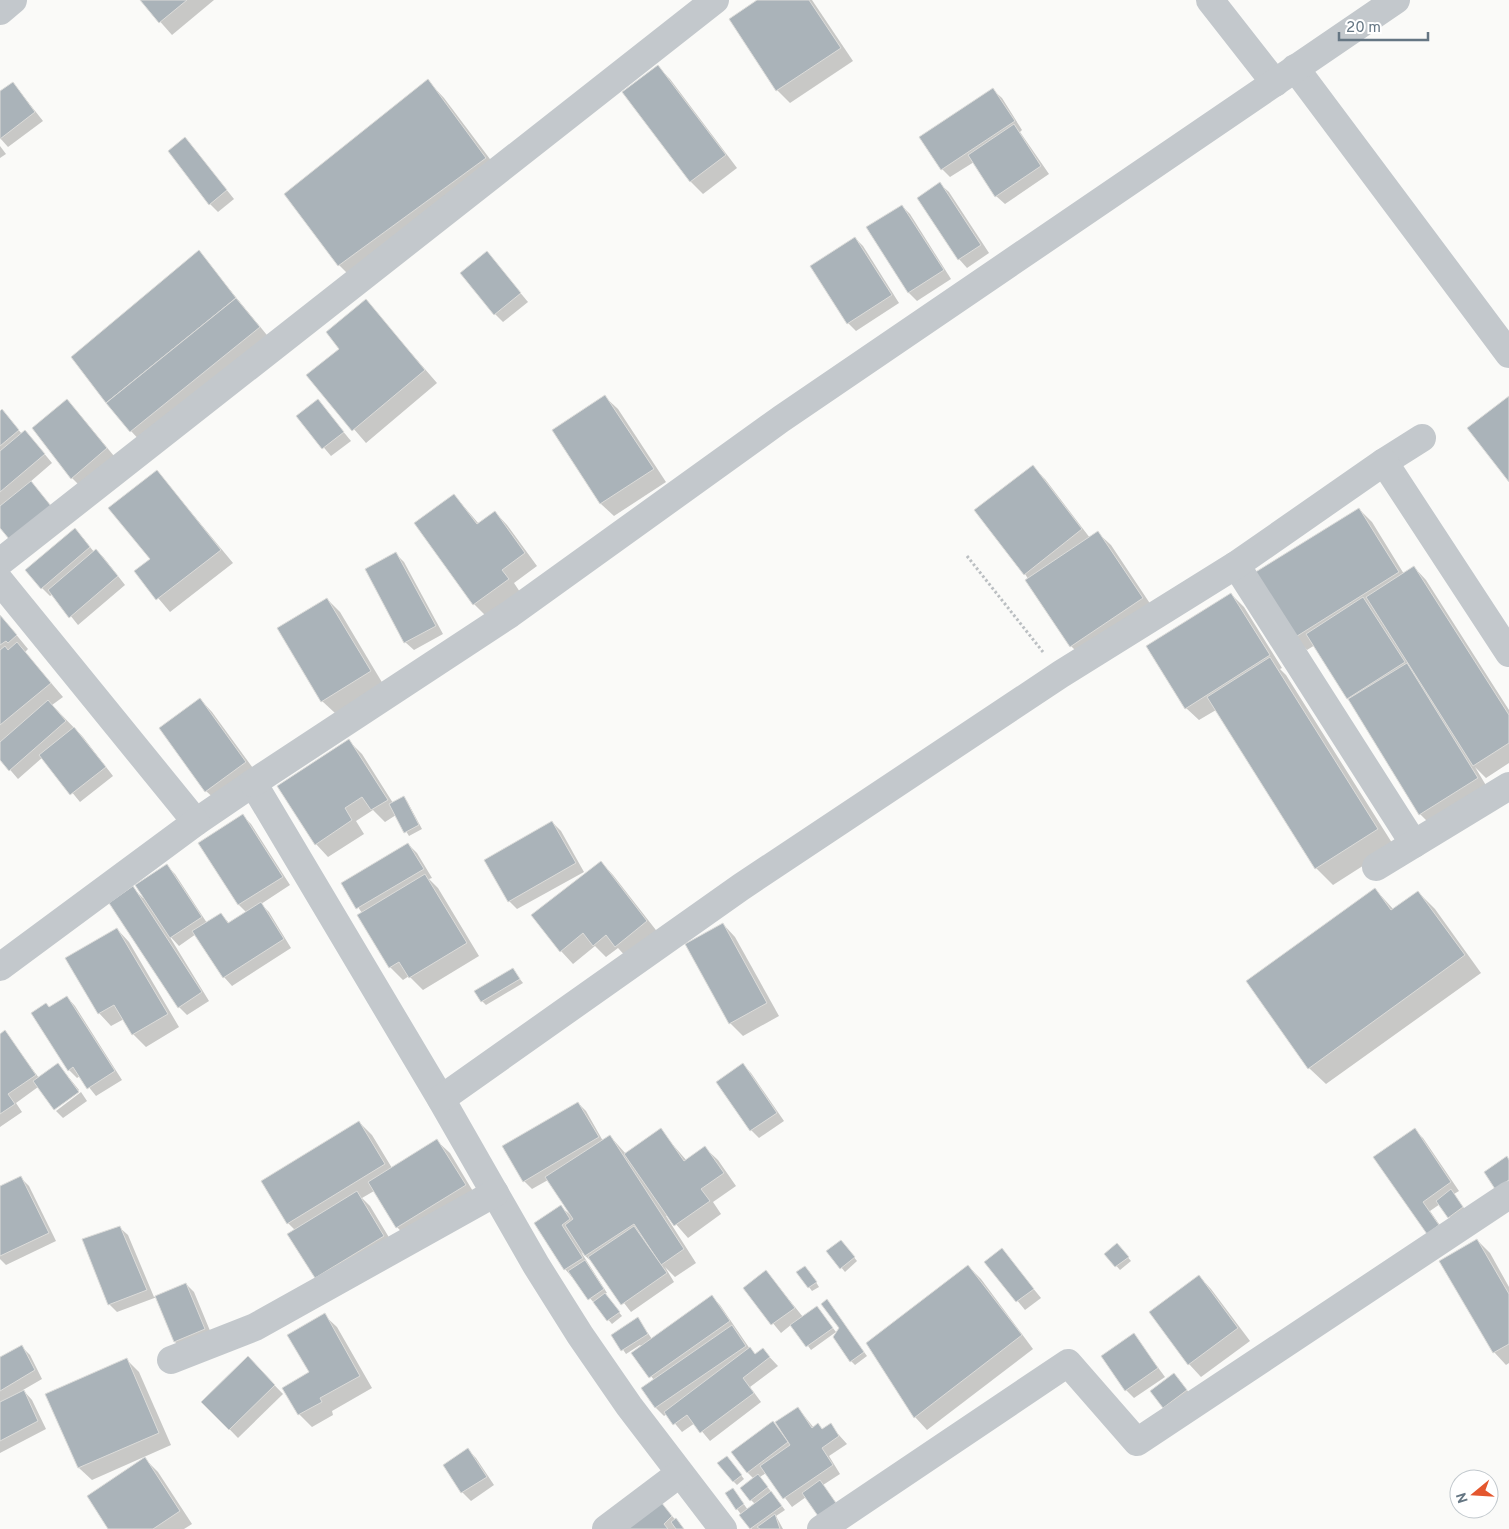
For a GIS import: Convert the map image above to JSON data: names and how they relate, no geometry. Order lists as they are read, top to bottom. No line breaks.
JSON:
{"scale_bar":"20 m","north":"left"}
